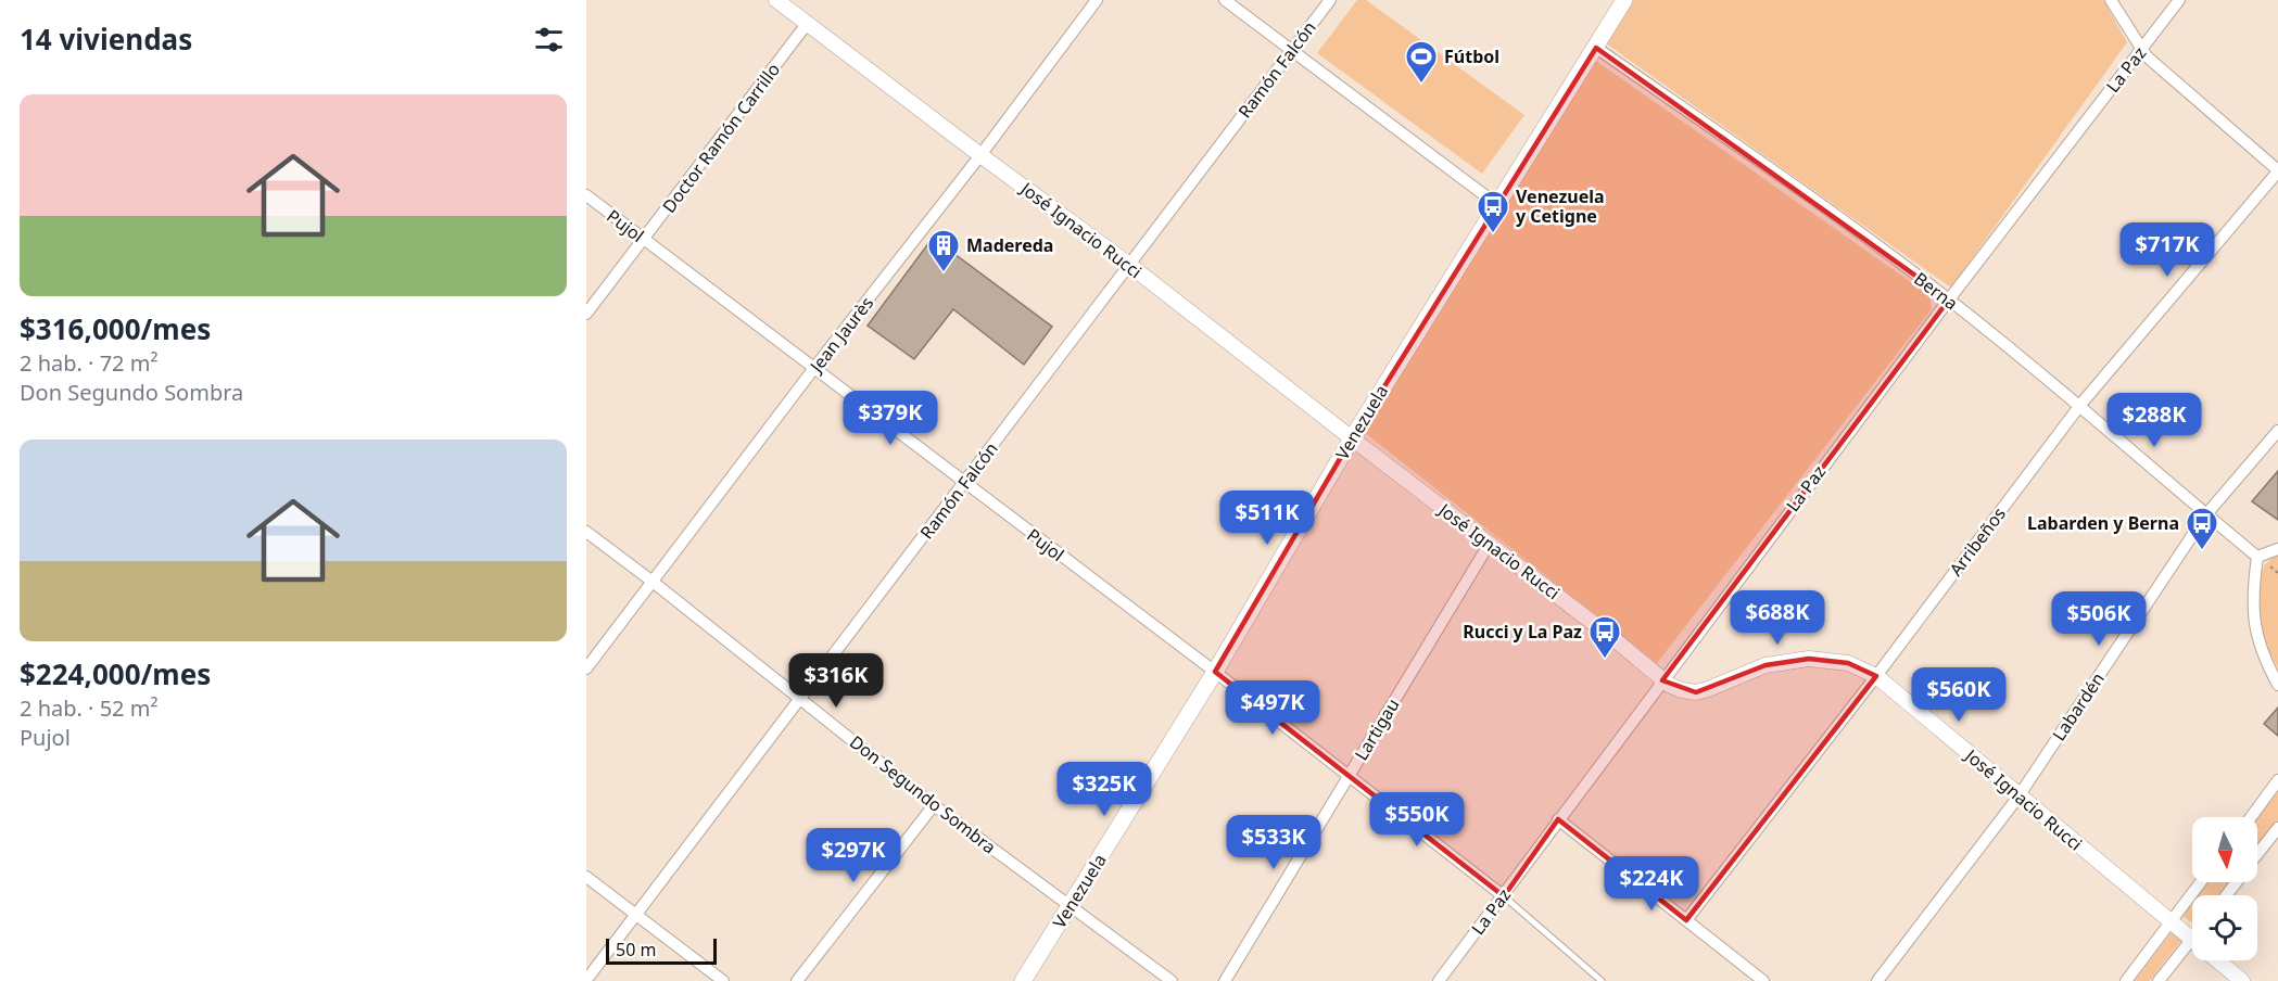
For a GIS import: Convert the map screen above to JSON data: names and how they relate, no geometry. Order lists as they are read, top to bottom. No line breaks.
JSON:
{"streets":{"main road":["Venezuela"],"street":["Ramón Falcón","La Paz","Doctor Ramón Carrillo","Pujol","José Ignacio Rucci","Berna","Jean Jaurès","Arribeños","Labardén","Lartigau","Don Segundo Sombra"]},"crossings":[["Ramón Falcón","Pujol"],["Ramón Falcón","José Ignacio Rucci"],["Ramón Falcón","Don Segundo Sombra"],["La Paz","Pujol"],["La Paz","José Ignacio Rucci"],["La Paz","Berna"],["Doctor Ramón Carrillo","Pujol"],["Doctor Ramón Carrillo","José Ignacio Rucci"],["Pujol","Jean Jaurès"],["Pujol","Venezuela"],["Pujol","Lartigau"],["José Ignacio Rucci","Jean Jaurès"],["José Ignacio Rucci","Venezuela"],["José Ignacio Rucci","Arribeños"],["José Ignacio Rucci","Labardén"],["José Ignacio Rucci","Lartigau"],["Berna","Venezuela"],["Berna","Arribeños"],["Berna","Labardén"],["Jean Jaurès","Don Segundo Sombra"],["Venezuela","Don Segundo Sombra"]],"places":{"sports":["Fútbol"],"bus stop":["Venezuela y Cetigne","Labarden y Berna","Rucci y La Paz"],"building":["Madereda"]},"scale_bar":"50 m","north":"bottom","page":{"heading":"14 viviendas","list":[{"name":"$316,000/mes","note":"2 hab. · 72 m² · Don Segundo Sombra"},{"name":"$224,000/mes","note":"2 hab. · 52 m² · Pujol"}],"price":["$717K","$379K","$288K","$511K","$688K","$506K","$316K","$560K","$497K","$325K","$550K","$533K","$297K","$224K"],"scale":"50 m"}}
